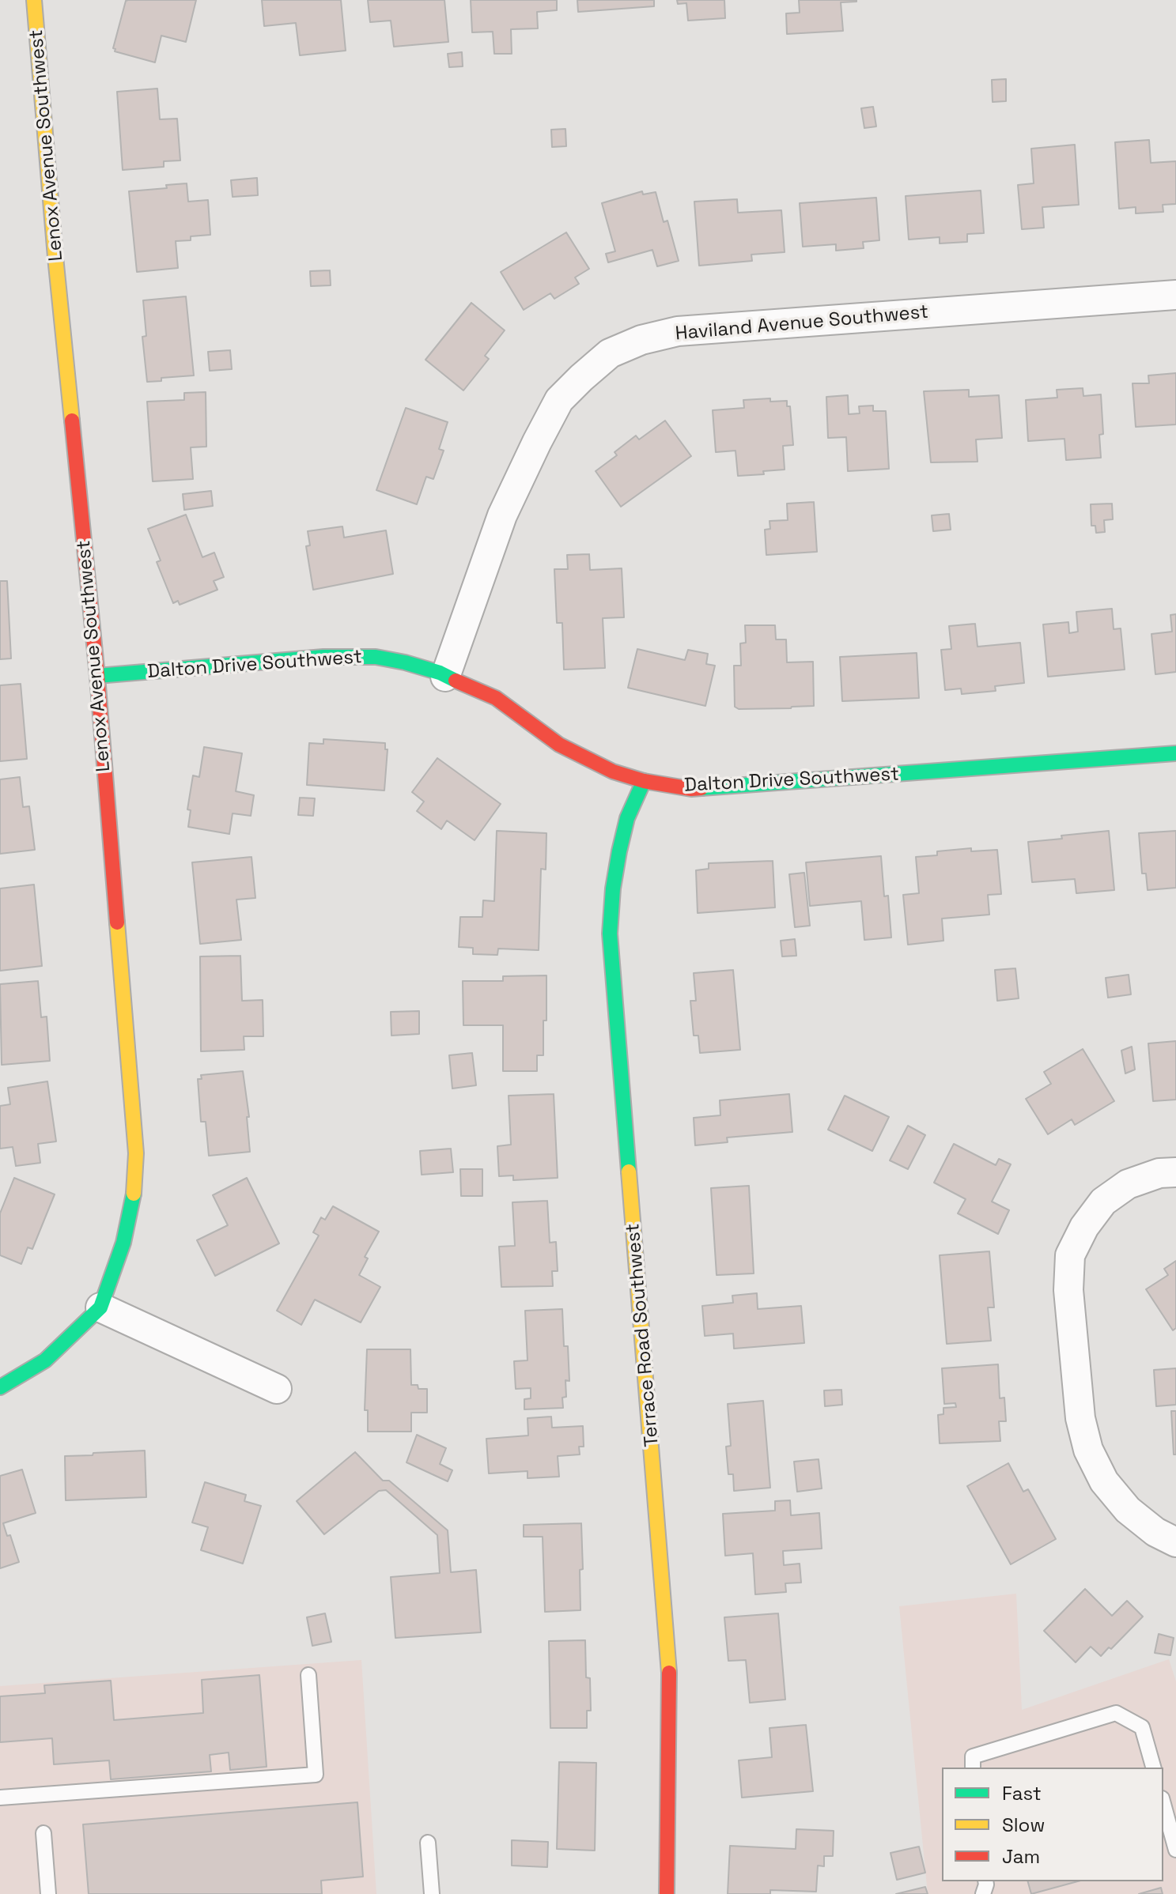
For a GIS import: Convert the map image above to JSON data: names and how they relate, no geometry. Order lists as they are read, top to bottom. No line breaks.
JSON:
{"streets":{"street":["Lenox Avenue Southwest","Haviland Avenue Southwest","Dalton Drive Southwest","Terrace Road Southwest"]},"crossings":[["Lenox Avenue Southwest","Dalton Drive Southwest"],["Haviland Avenue Southwest","Dalton Drive Southwest"],["Dalton Drive Southwest","Terrace Road Southwest"]],"legend":["Fast","Slow","Jam"]}
